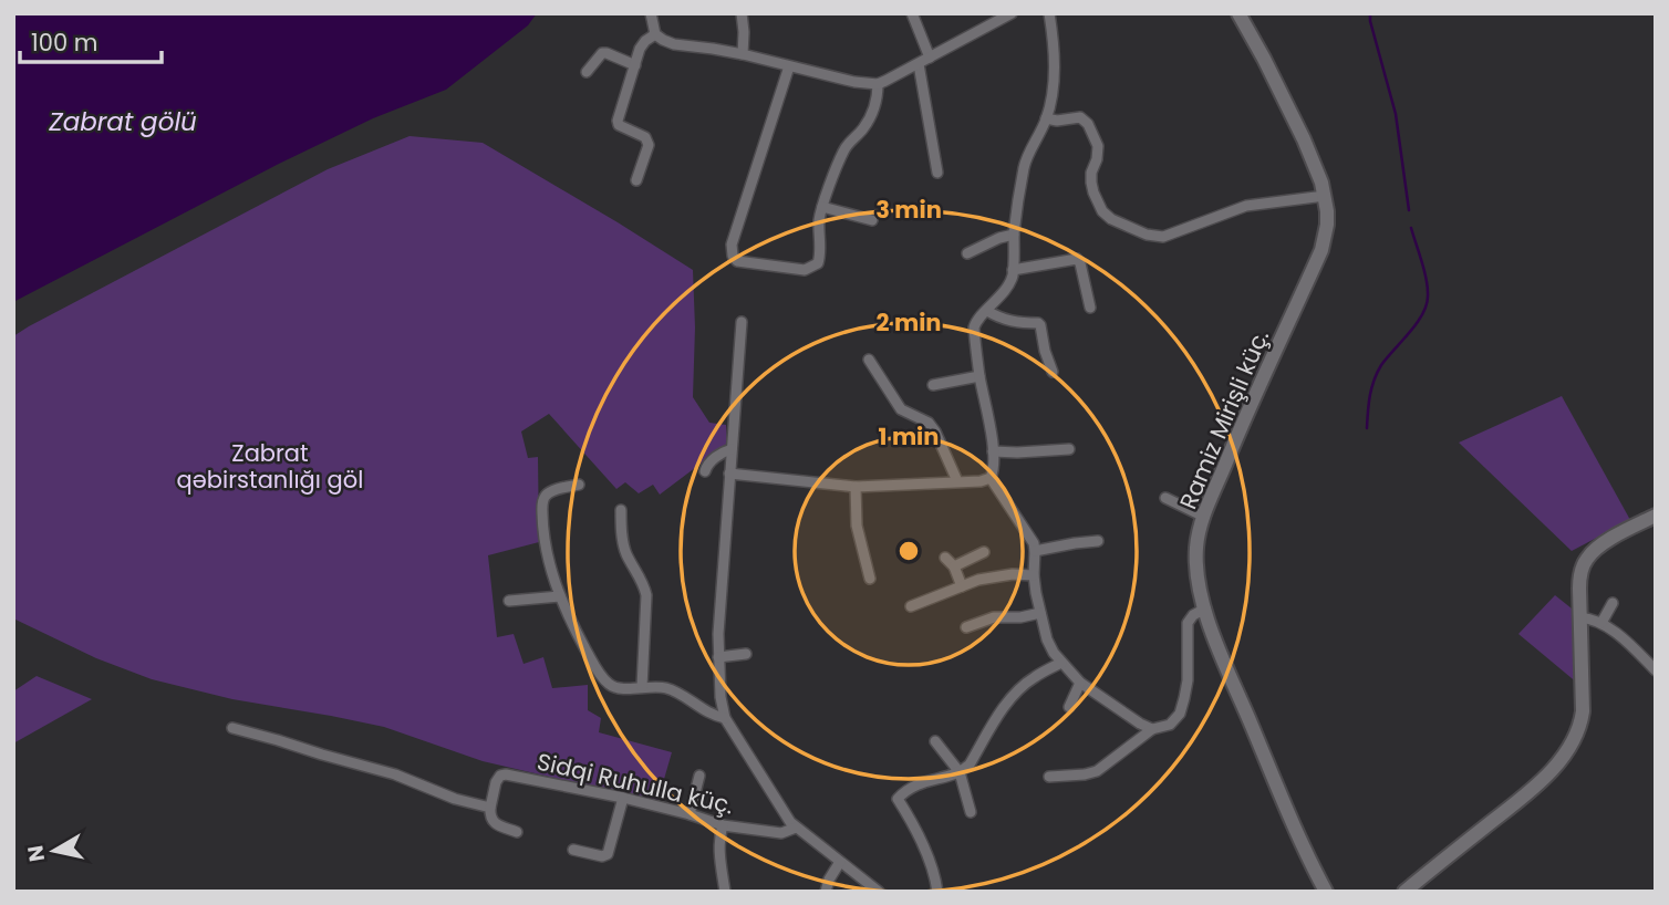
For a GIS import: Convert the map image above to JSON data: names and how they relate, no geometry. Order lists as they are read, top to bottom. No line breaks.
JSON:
{"streets":{"street":["Ramiz Mirişli küç.","Sidqi Ruhulla küç."]},"water":["Zabrat gölü"],"parks":["Zabrat qəbirstanlığı göl"],"scale_bar":"100 m","north":"left","rings":["3 min","2 min","1 min"]}
